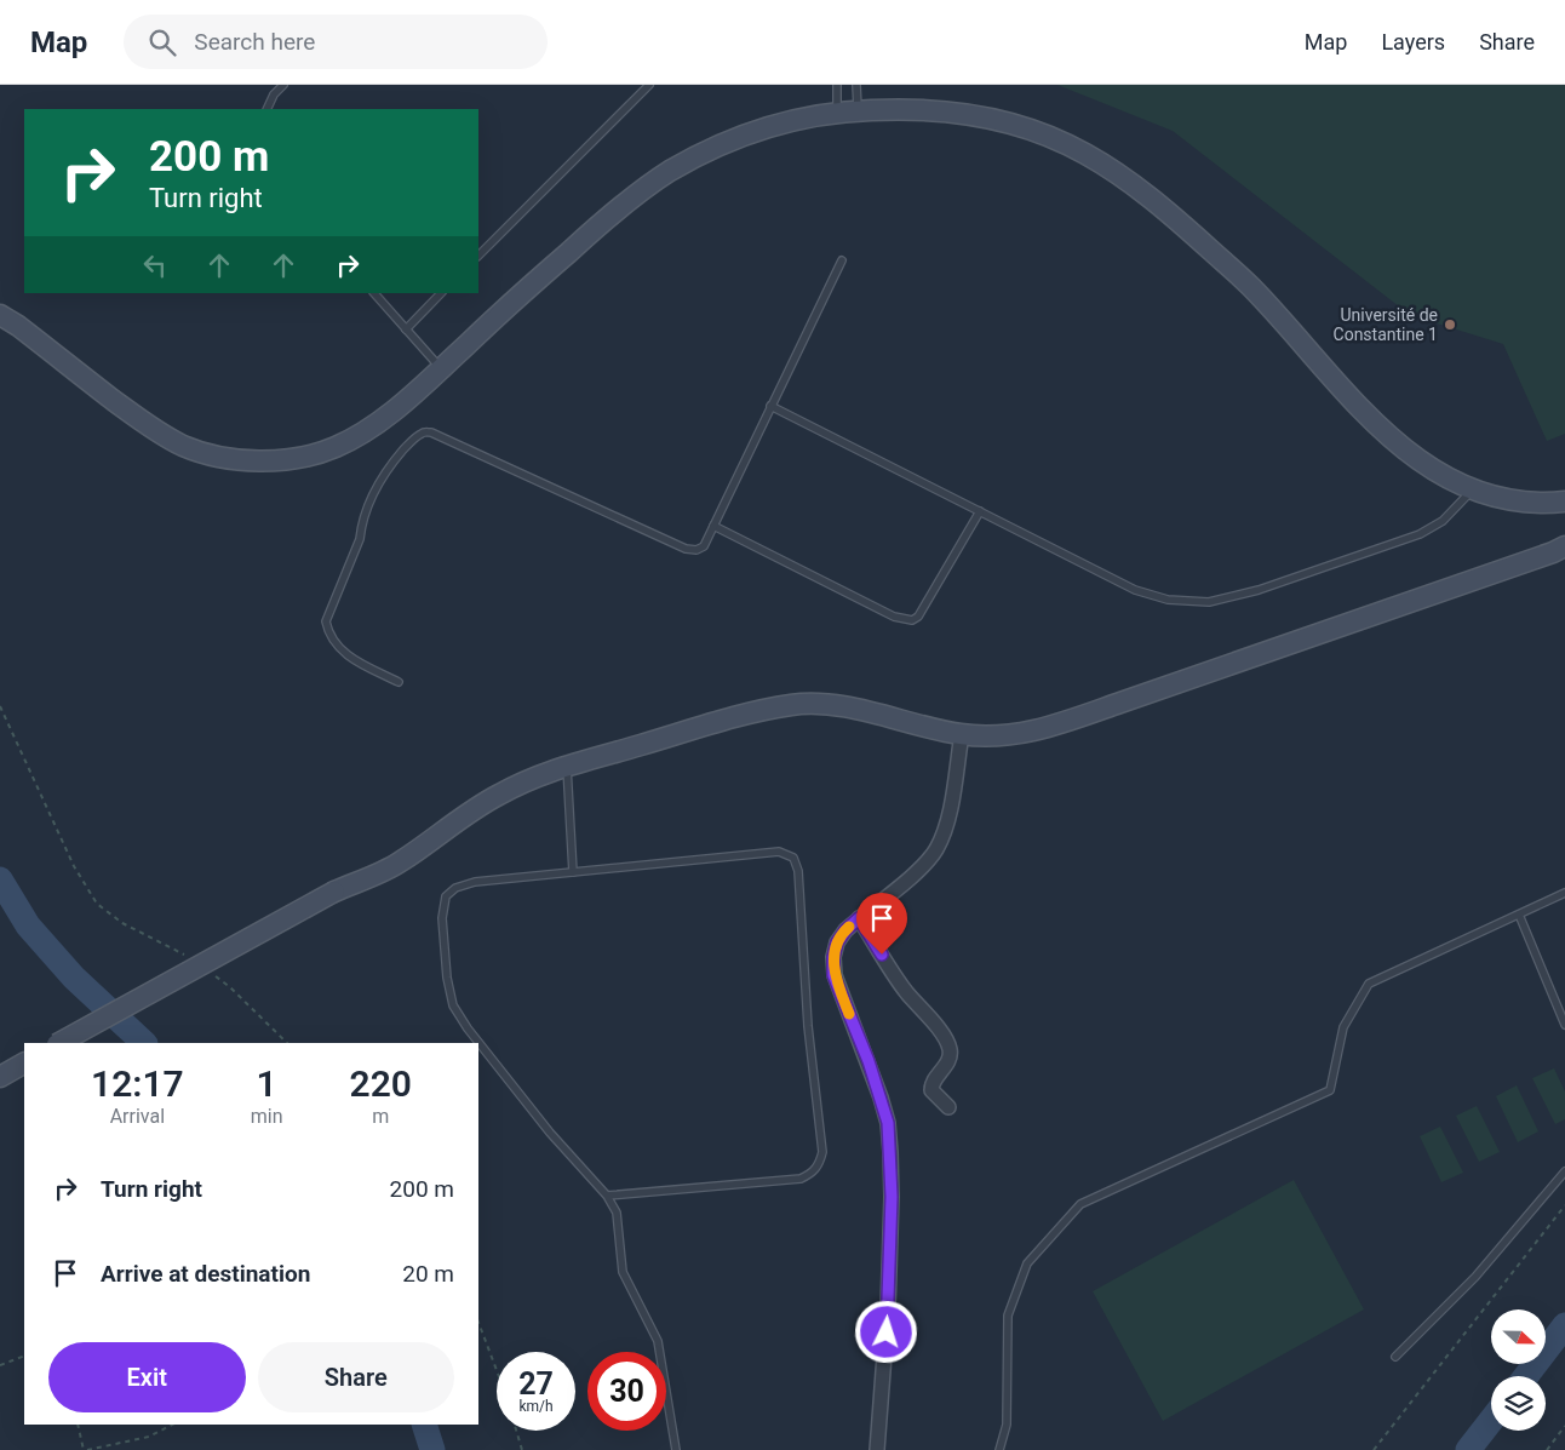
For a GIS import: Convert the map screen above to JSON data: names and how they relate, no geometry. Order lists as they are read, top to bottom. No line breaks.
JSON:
{"places":["Université de Constantine 1"],"north":"right","page":{"header":"Map","search":"Search here","nav":["Map","Layers","Share"],"turn":["200 m","Turn right"],"eta":["12:17","Arrival","1","min","220","m"],"list":[{"name":"Turn right","value":"200 m"},{"name":"Arrive at destination","value":"20 m"}],"buttons":["Exit","Share"],"speed":"27 km/h","limit":"30"}}
